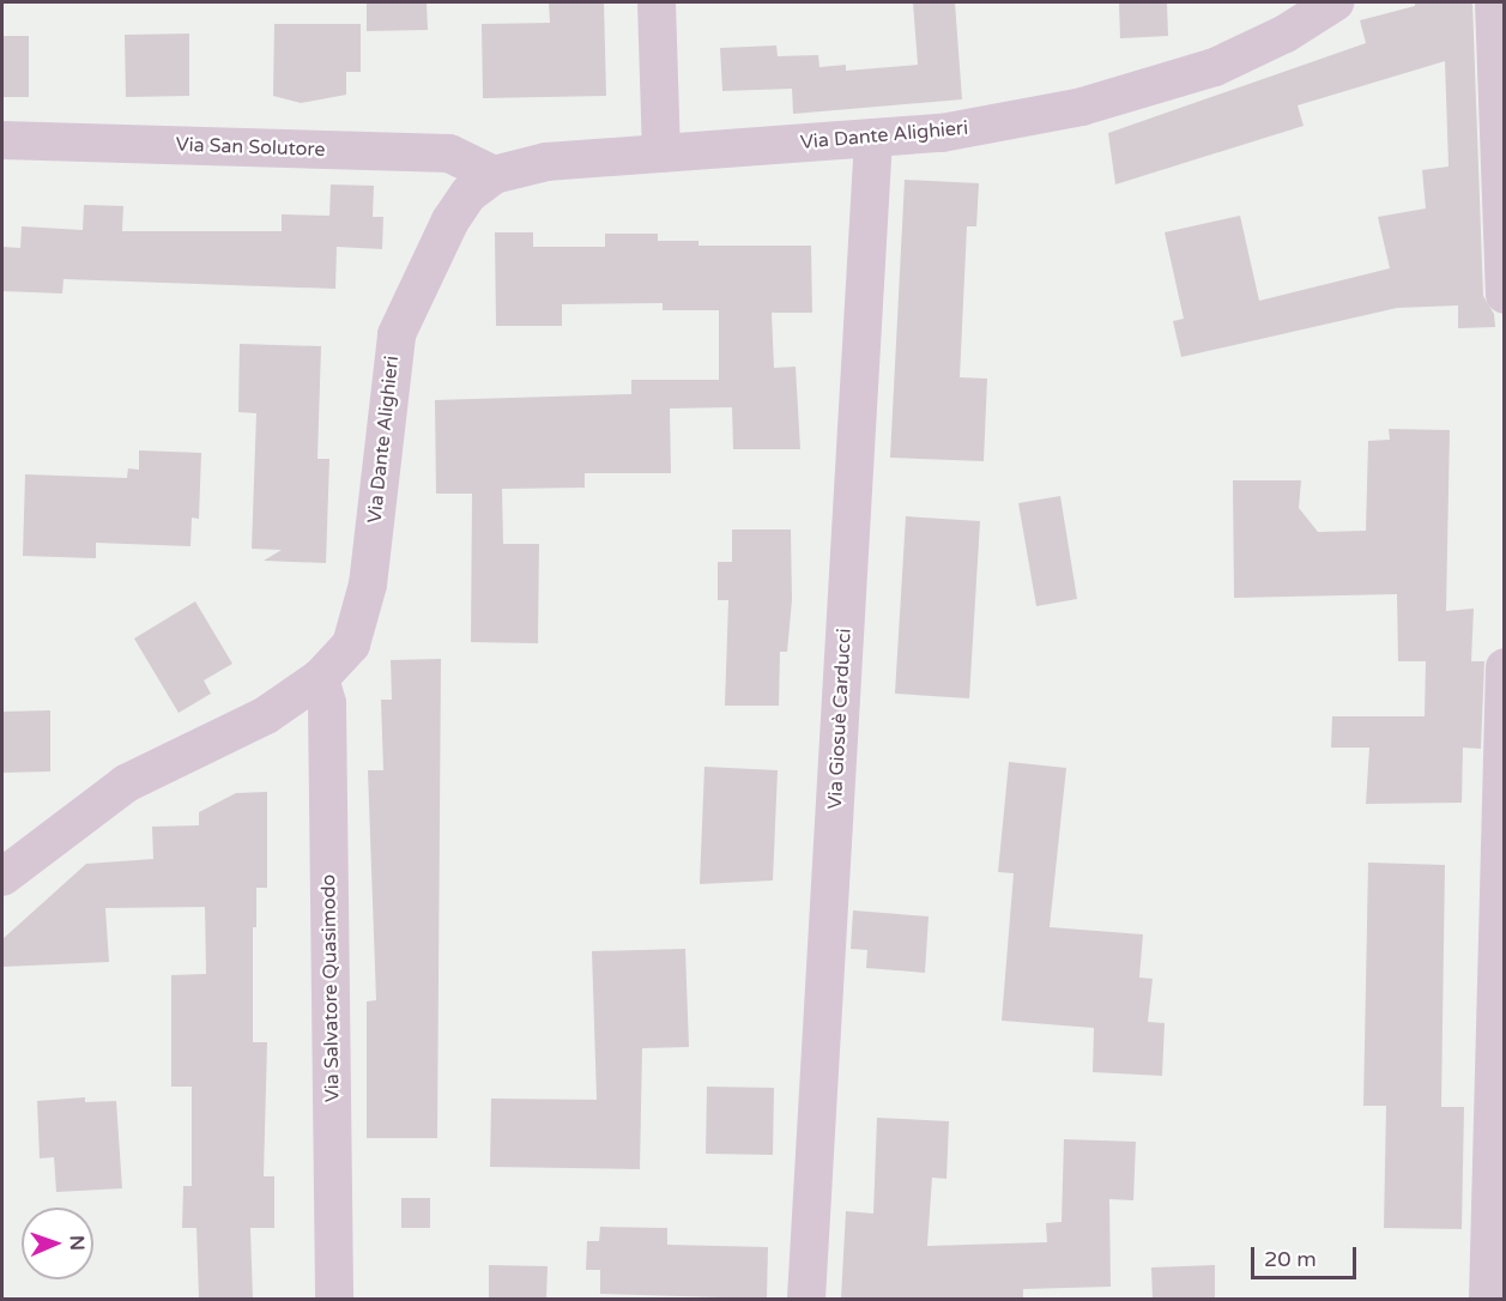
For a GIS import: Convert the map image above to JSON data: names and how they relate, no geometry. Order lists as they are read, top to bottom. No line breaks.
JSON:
{"streets":{"street":["Via Dante Alighieri","Via San Solutore","Via Giosuè Carducci","Via Salvatore Quasimodo"]},"crossings":[["Via Dante Alighieri","Via San Solutore"],["Via Dante Alighieri","Via Giosuè Carducci"],["Via Dante Alighieri","Via Salvatore Quasimodo"]],"scale_bar":"20 m","north":"right"}
